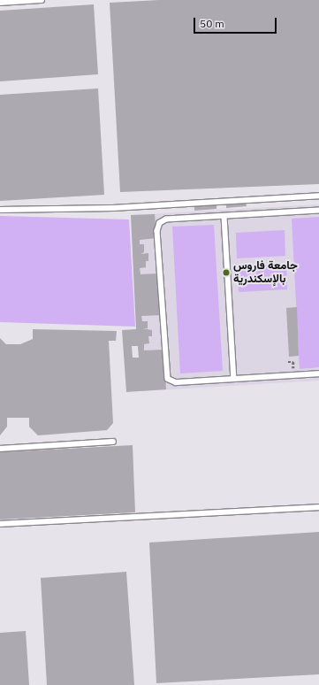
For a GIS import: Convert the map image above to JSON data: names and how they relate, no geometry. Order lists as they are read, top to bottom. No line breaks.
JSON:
{"places":["جامعة فاروس بالإسكندرية"],"scale_bar":"50 m"}
